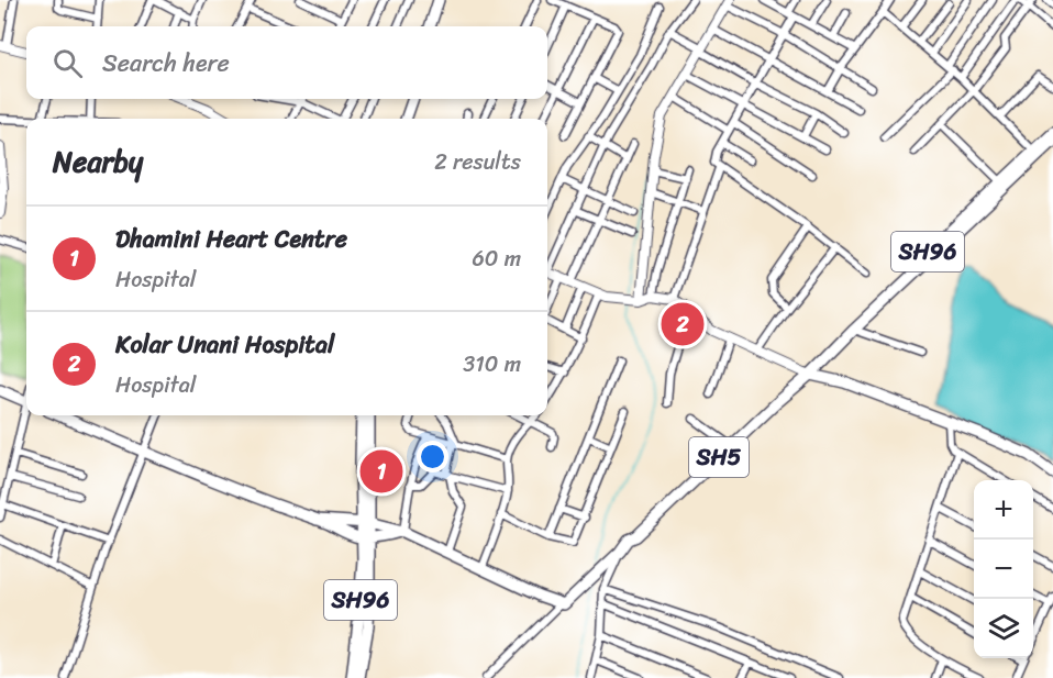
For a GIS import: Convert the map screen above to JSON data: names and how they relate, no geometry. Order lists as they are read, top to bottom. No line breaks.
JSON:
{"streets":{"main road":["SH96","SH5"]},"crossings":[["SH96","SH5"]],"page":{"search":"Search here","heading":["Nearby","2 results"],"list":[{"mark":"1","name":"Dhamini Heart Centre","note":"Hospital","value":"60 m"},{"mark":"2","name":"Kolar Unani Hospital","note":"Hospital","value":"310 m"}],"pins":["2","1"],"map_buttons":["+","−"]}}
